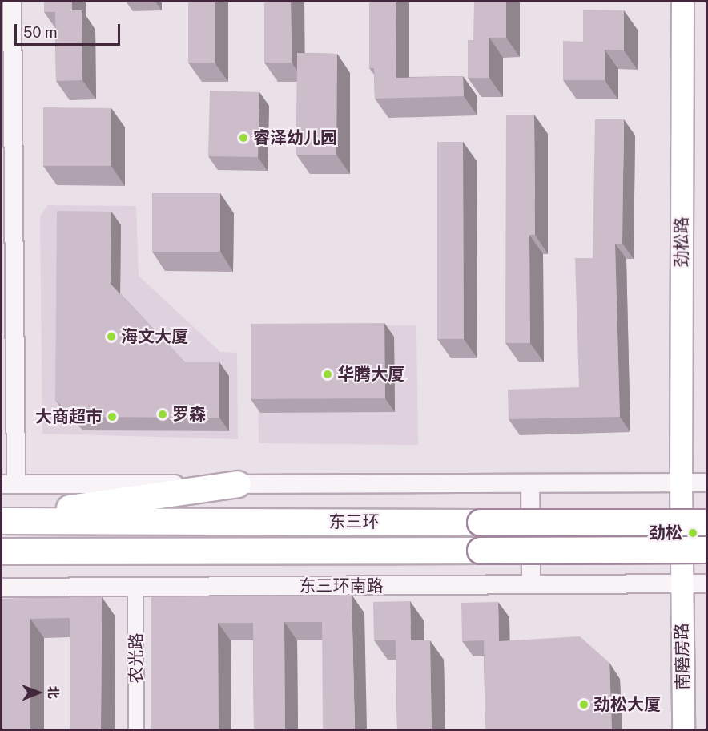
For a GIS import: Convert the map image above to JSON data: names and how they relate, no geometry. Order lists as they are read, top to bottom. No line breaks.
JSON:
{"streets":{"highway":["东三环"],"main road":["劲松路","南磨房路"],"street":["东三环南路","农光路"]},"crossings":[["劲松路","东三环南路"],["劲松路","南磨房路"],["东三环南路","南磨房路"],["东三环南路","农光路"]],"places":["睿泽幼儿园","海文大厦","华腾大厦","罗森","大商超市","劲松","劲松大厦"],"scale_bar":"50 m","north":"right"}
